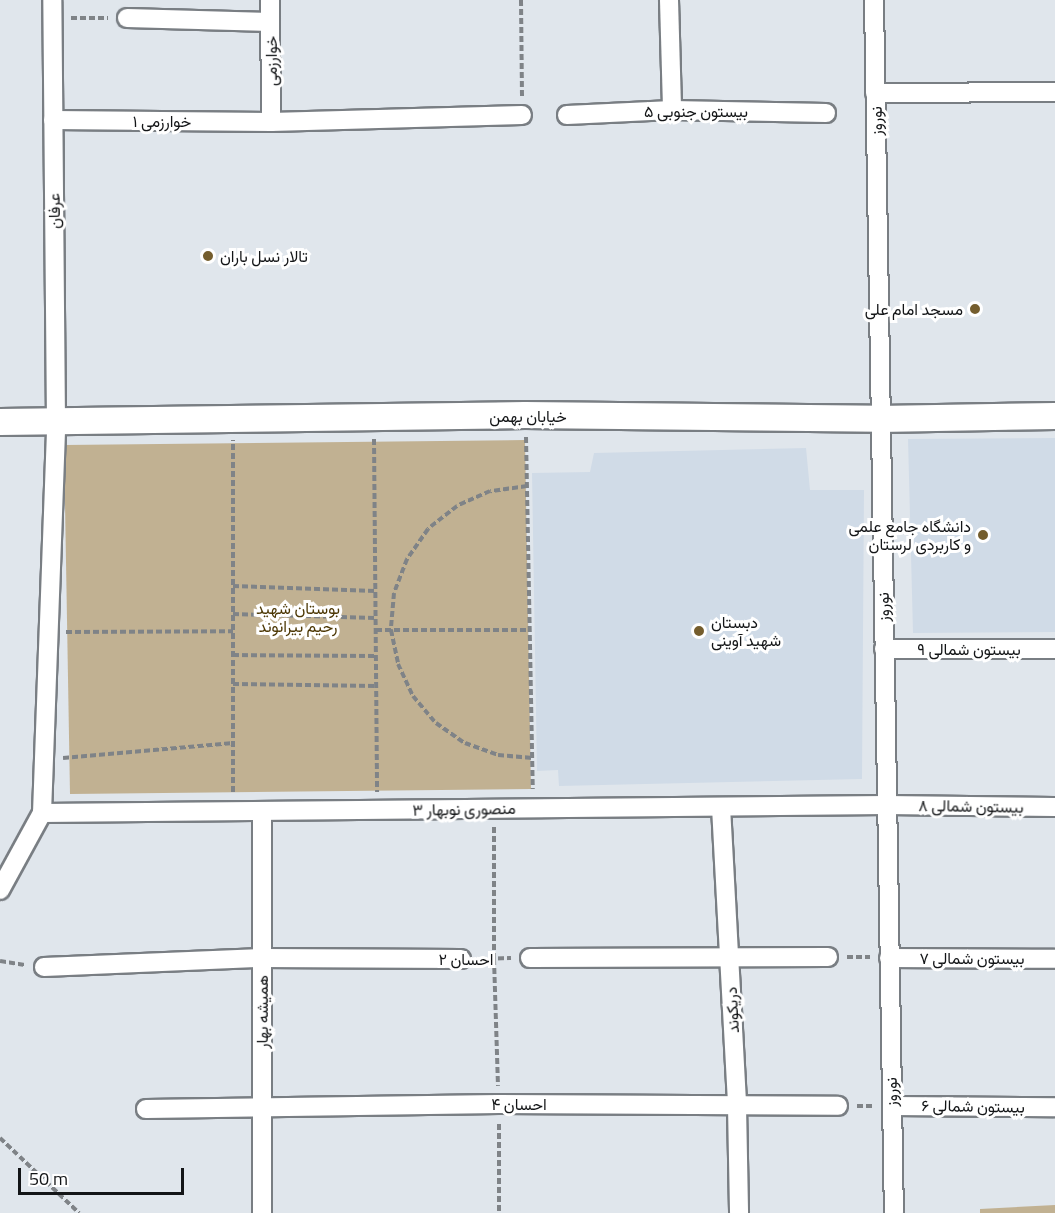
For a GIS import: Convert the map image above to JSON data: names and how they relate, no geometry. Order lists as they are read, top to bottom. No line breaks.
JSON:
{"streets":{"street":["خوارزمی","بیستون جنوبی ۵","خوارزمی ۱","نوروز","عرفان","خیابان بهمن","بیستون شمالی ۹","بیستون شمالی ۸","منصوری نوبهار ۳","بیستون شمالی ۷","احسان ۲","دریکوند","همیشه بهار","احسان ۴","بیستون شمالی ۶"]},"crossings":[["خوارزمی","خوارزمی ۱"],["خوارزمی ۱","عرفان"],["نوروز","خیابان بهمن"],["نوروز","بیستون شمالی ۹"],["نوروز","بیستون شمالی ۸"],["نوروز","منصوری نوبهار ۳"],["نوروز","بیستون شمالی ۷"],["نوروز","بیستون شمالی ۶"],["عرفان","خیابان بهمن"],["عرفان","منصوری نوبهار ۳"],["بیستون شمالی ۸","منصوری نوبهار ۳"],["منصوری نوبهار ۳","دریکوند"],["منصوری نوبهار ۳","همیشه بهار"],["احسان ۲","همیشه بهار"],["دریکوند","احسان ۴"],["همیشه بهار","احسان ۴"]],"parks":["بوستان شهید رحیم بیرانوند"],"places":["تالار نسل باران","مسجد امام علی","دانشگاه جامع علمی و کاربردی لرستان","دبستان شهید آوینی"],"scale_bar":"50 m"}
